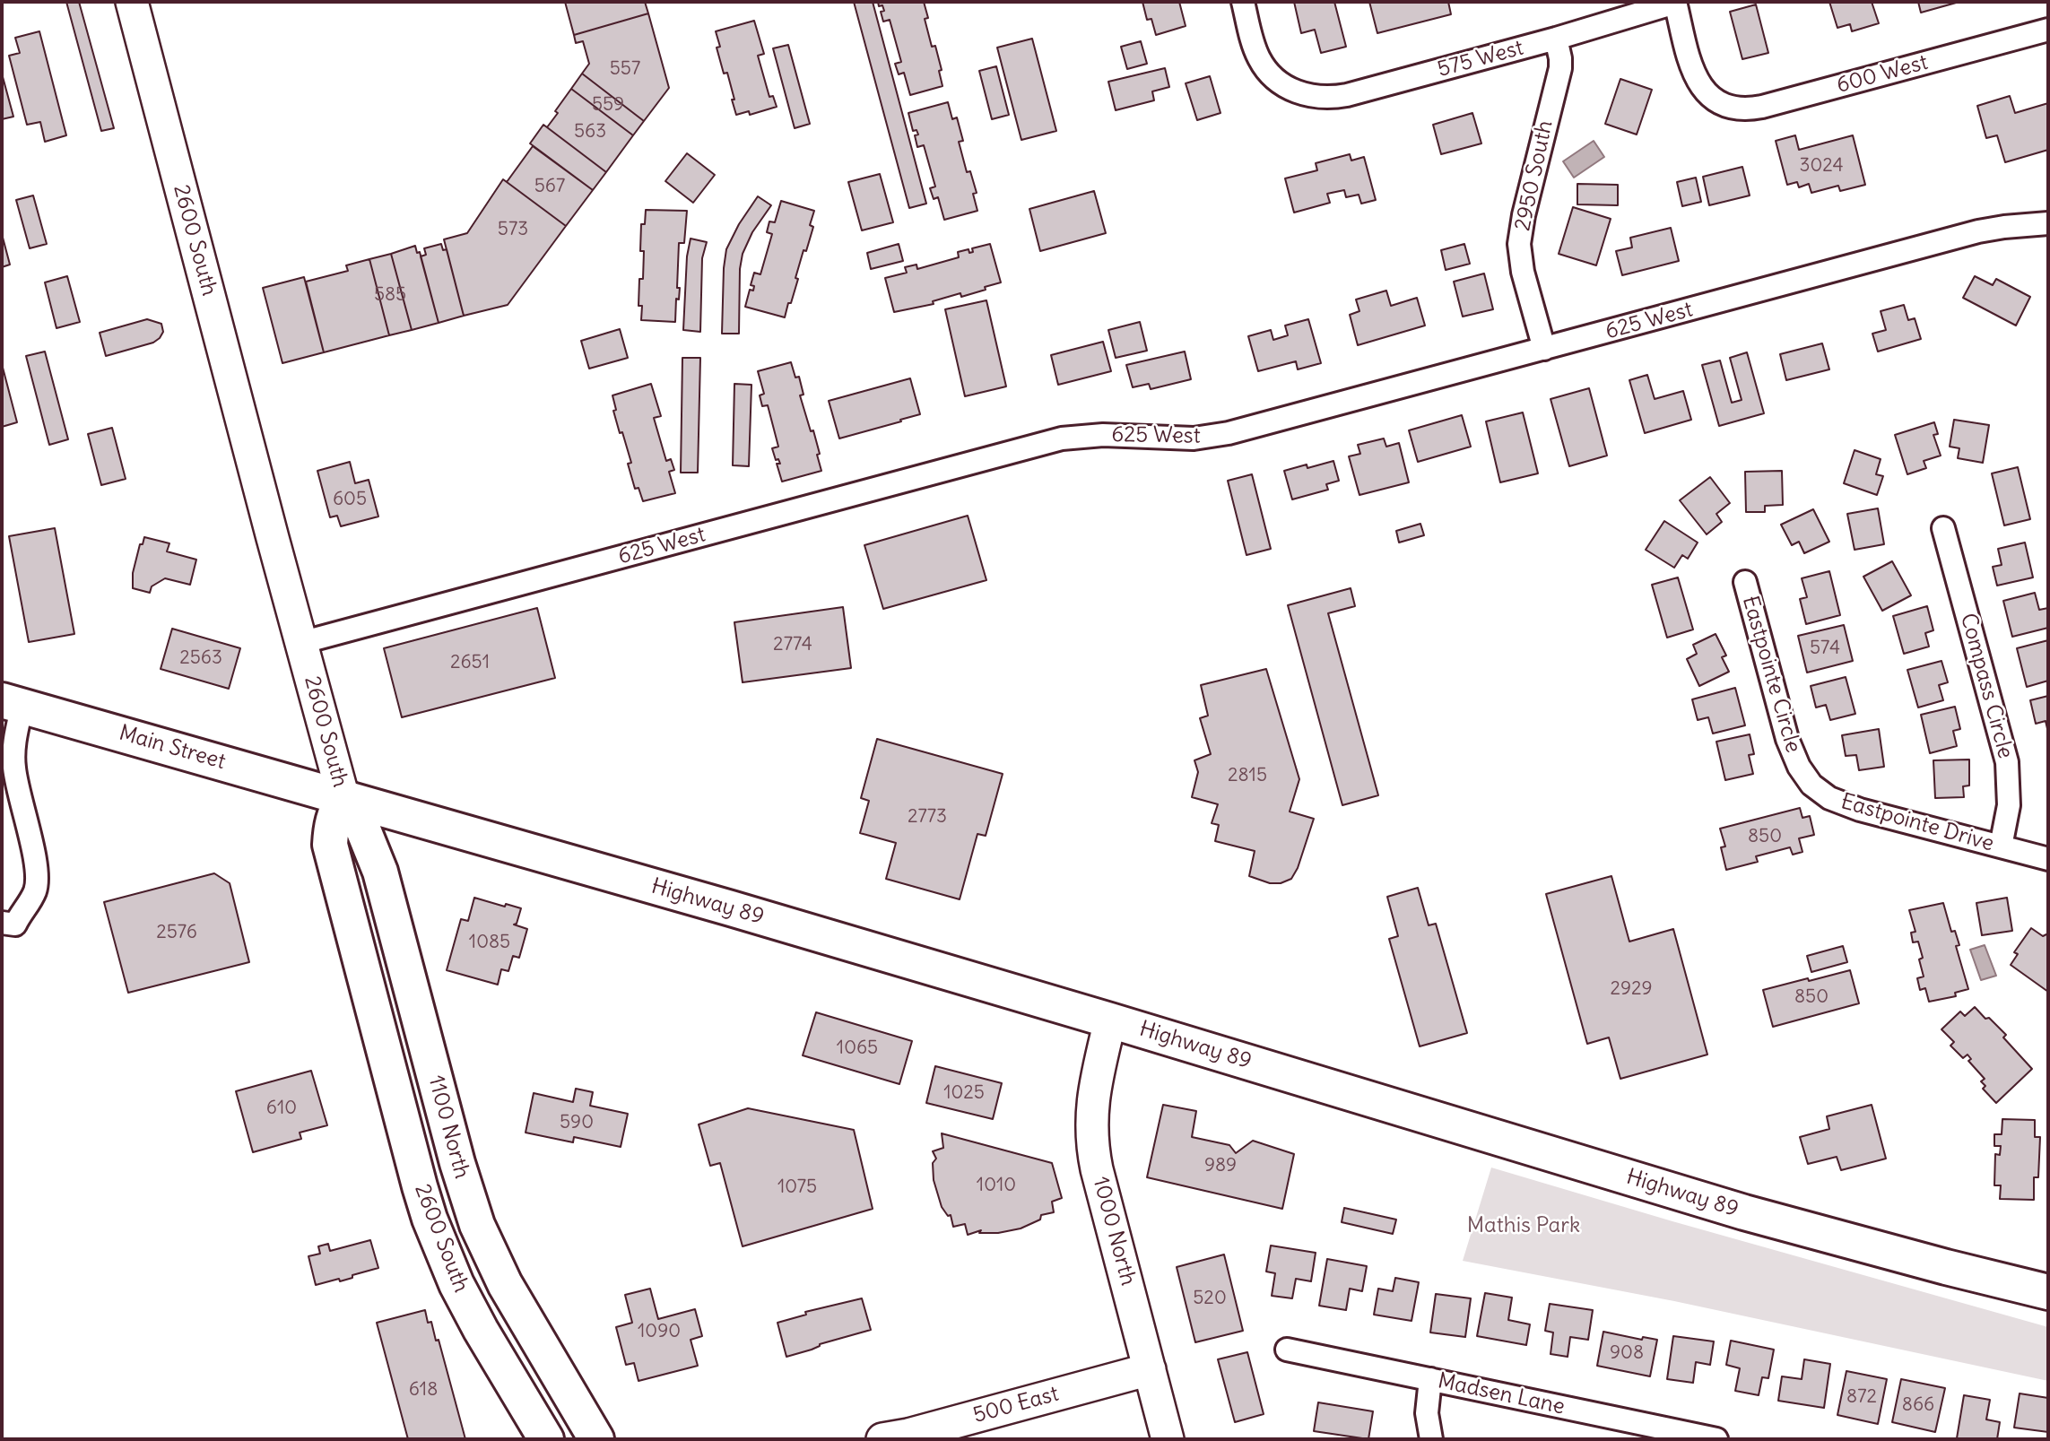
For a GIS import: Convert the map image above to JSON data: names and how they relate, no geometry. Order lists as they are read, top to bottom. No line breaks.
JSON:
{"streets":{"main road":["2600 South","Main Street","Highway 89","1100 North","1000 North","500 East"],"street":["575 West","600 West","2950 South","625 West","Eastpointe Circle","Compass Circle","Eastpointe Drive","Madsen Lane"]},"crossings":[["575 West","600 West"],["575 West","2950 South"],["2950 South","625 West"],["2600 South","625 West"],["2600 South","Main Street"],["2600 South","Highway 89"],["2600 South","1100 North"],["Eastpointe Circle","Eastpointe Drive"],["Compass Circle","Eastpointe Drive"],["Main Street","Highway 89"],["Main Street","1100 North"],["Highway 89","1100 North"],["Highway 89","1000 North"],["1000 North","500 East"]],"parks":["Mathis Park"],"house_numbers":["557","559","563","3024","567","573","585","605","2774","574","2563","2651","2815","2773","850","2576","1085","2929","850","1065","1025","610","590","989","1010","1075","520","1090","908","618","872","866"]}
